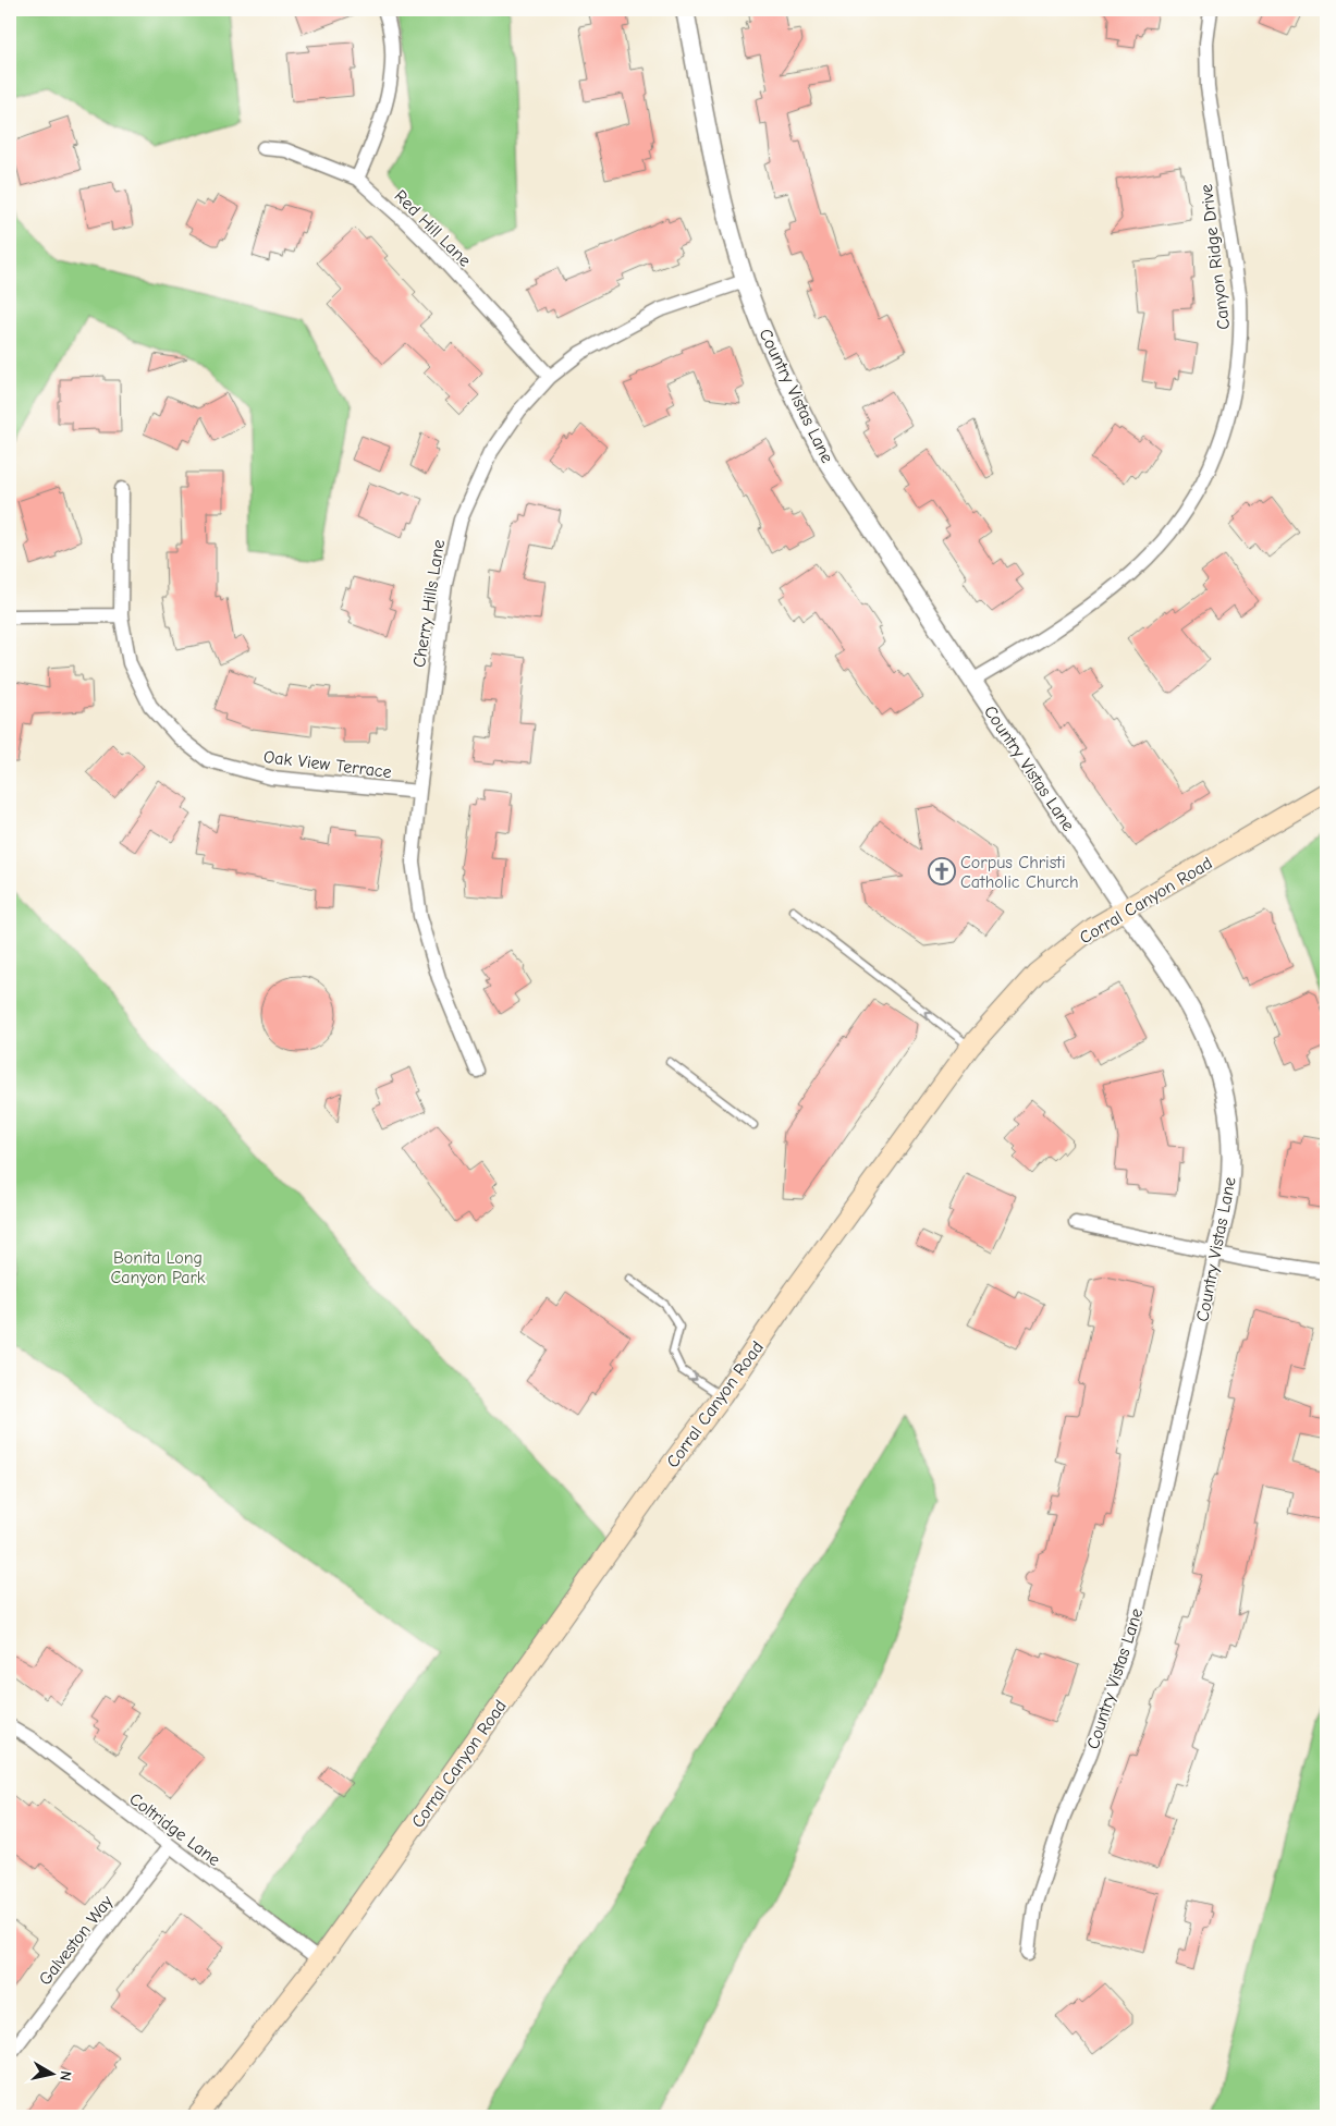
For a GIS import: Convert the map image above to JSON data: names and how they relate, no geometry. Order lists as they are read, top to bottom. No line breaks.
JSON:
{"streets":{"main road":["Corral Canyon Road"],"street":["Red Hill Lane","Canyon Ridge Drive","Country Vistas Lane","Cherry Hills Lane","Oak View Terrace","Coltridge Lane","Galveston Way"]},"crossings":[["Red Hill Lane","Cherry Hills Lane"],["Canyon Ridge Drive","Country Vistas Lane"],["Country Vistas Lane","Cherry Hills Lane"],["Country Vistas Lane","Corral Canyon Road"],["Cherry Hills Lane","Oak View Terrace"],["Corral Canyon Road","Coltridge Lane"],["Coltridge Lane","Galveston Way"]],"parks":["Bonita Long Canyon Park"],"places":{"church":["Corpus Christi Catholic Church"]},"north":"right"}
